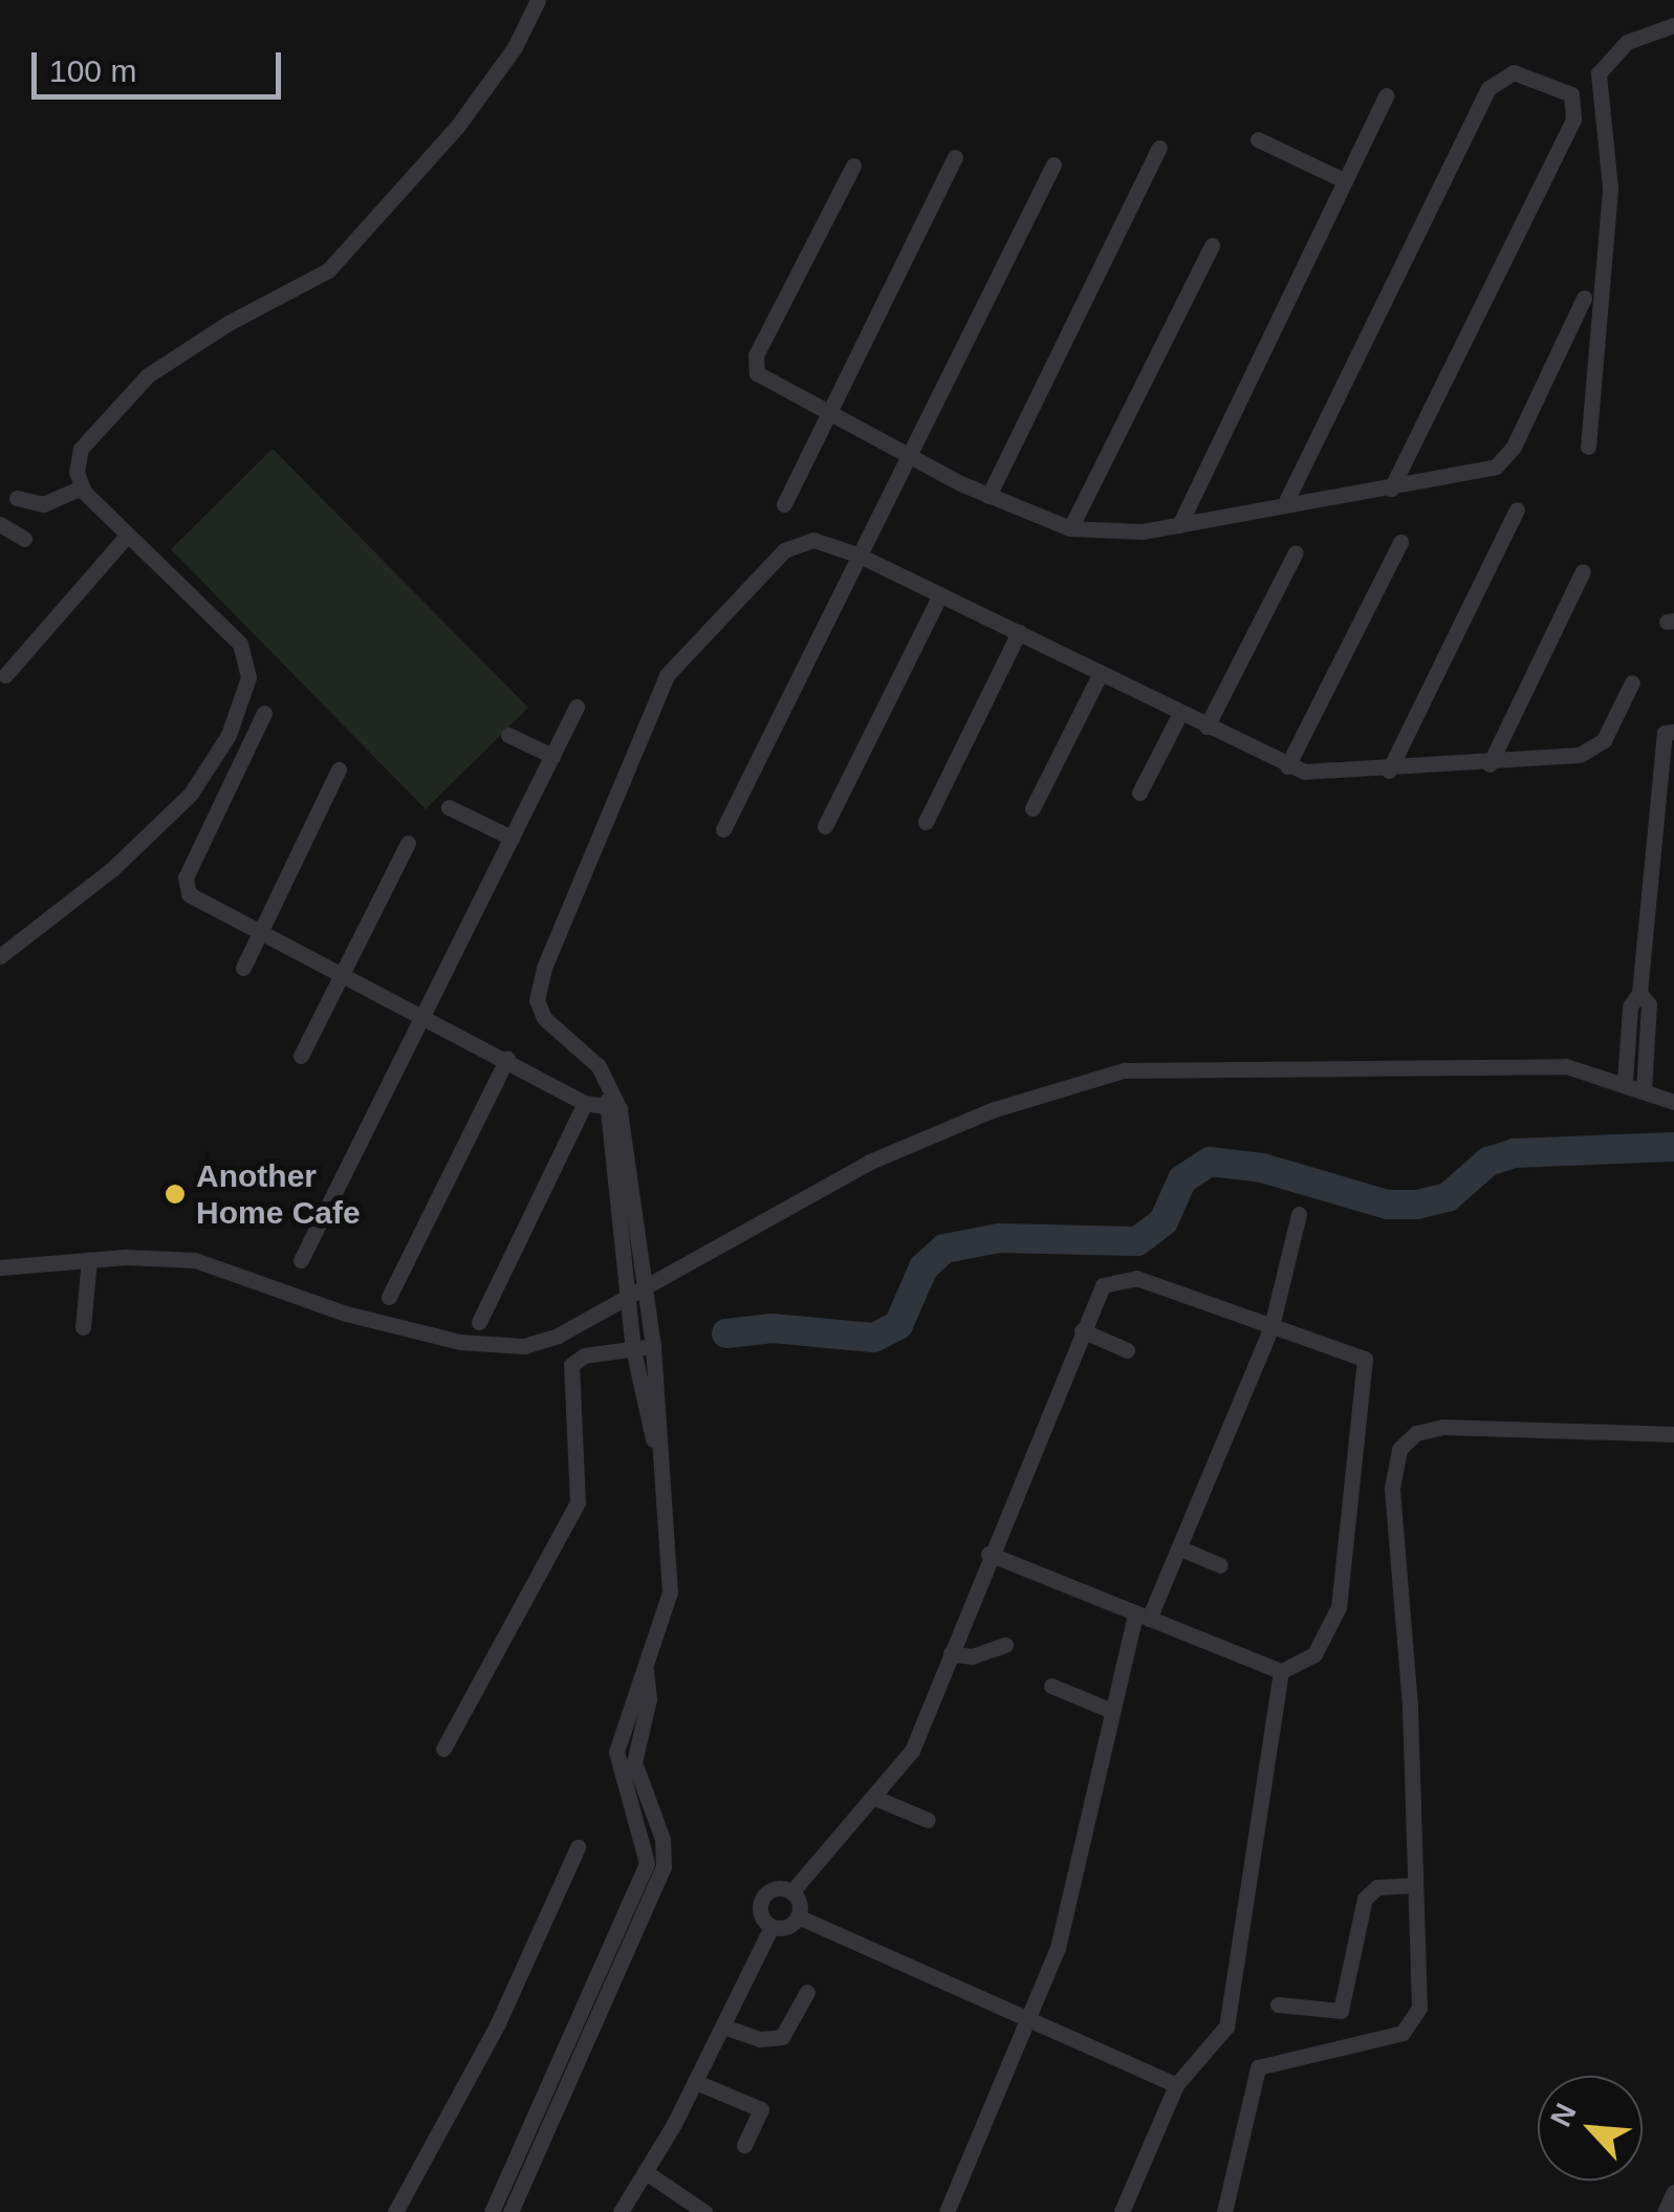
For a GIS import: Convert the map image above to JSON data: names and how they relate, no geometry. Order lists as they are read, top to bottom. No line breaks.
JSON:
{"places":["Another Home Cafe"],"scale_bar":"100 m","north":"top left"}
